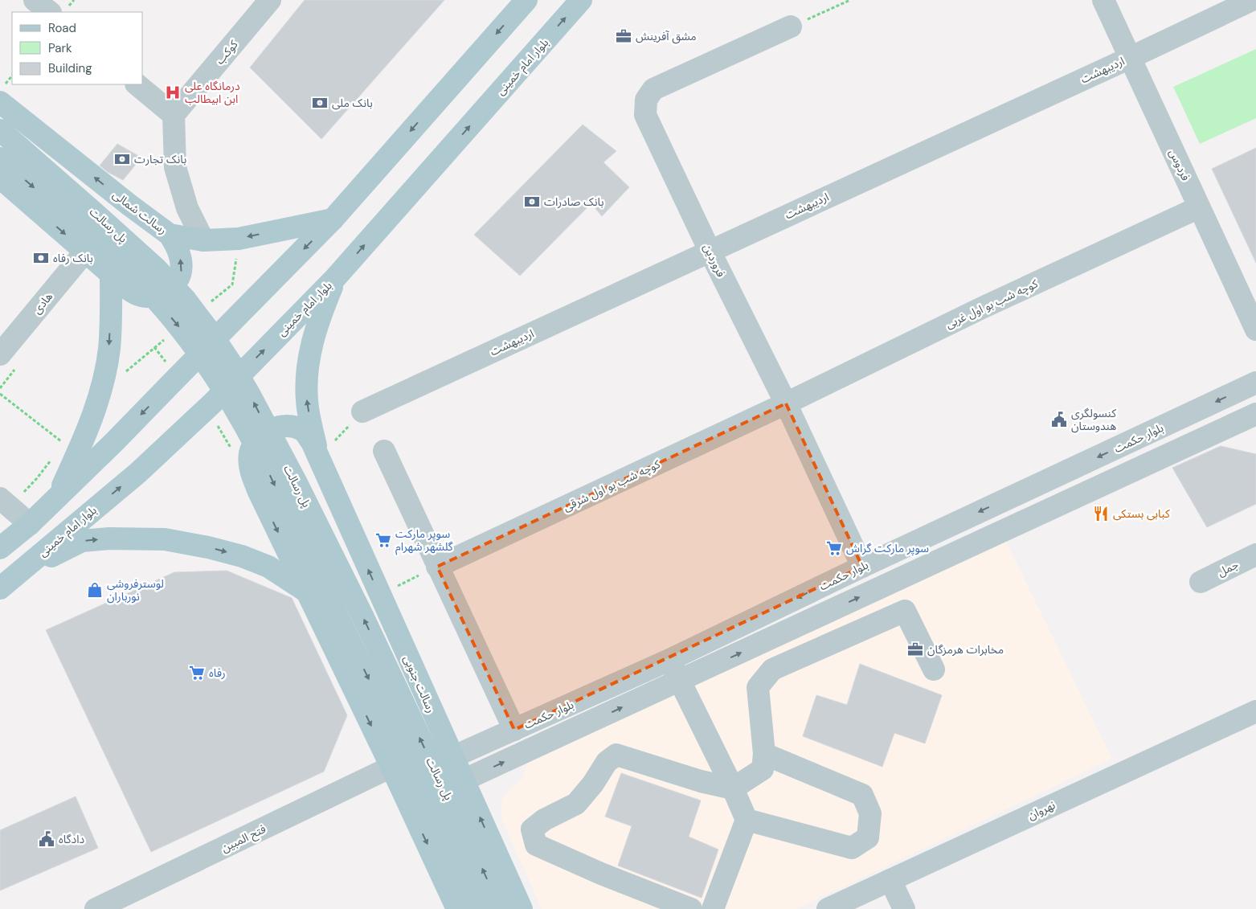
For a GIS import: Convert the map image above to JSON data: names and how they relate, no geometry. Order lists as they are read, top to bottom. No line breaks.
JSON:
{"streets":{"main road":["بلوار امام خمینی","رسالت شمالی","پل رسالت","رسالت جنوبی"],"street":["کوکب","اردیبهشت","فردوس","فروردین","هادی","کوچه شب بو اول غربی","بلوار حکمت","کوچه شب بو اول شرقی","جمل","نهروان","فتح المبین"]},"crossings":[["اردیبهشت","فردوس"],["اردیبهشت","فروردین"],["فردوس","کوچه شب بو اول غربی"],["فروردین","کوچه شب بو اول غربی"],["فروردین","بلوار حکمت"],["فروردین","کوچه شب بو اول شرقی"],["کوچه شب بو اول غربی","کوچه شب بو اول شرقی"],["بلوار حکمت","رسالت جنوبی"]],"places":{"office":["مشق آفرینش","مخابرات هرمزگان"],"hospital":["درمانگاه علی ابن ابیطالب"],"bank":["بانک ملی","بانک تجارت","بانک صادرات","بانک رفاه"],"public building":["کنسولگری هندوستان","دادگاه"],"restaurant":["کبابی بستکی"],"supermarket":["سوپر مارکت گلشهر شهرام","سوپر مارکت گراش","رفاه"],"shop":["لوسترفروشی نورباران"]},"legend":["Road","Park","Building"]}
